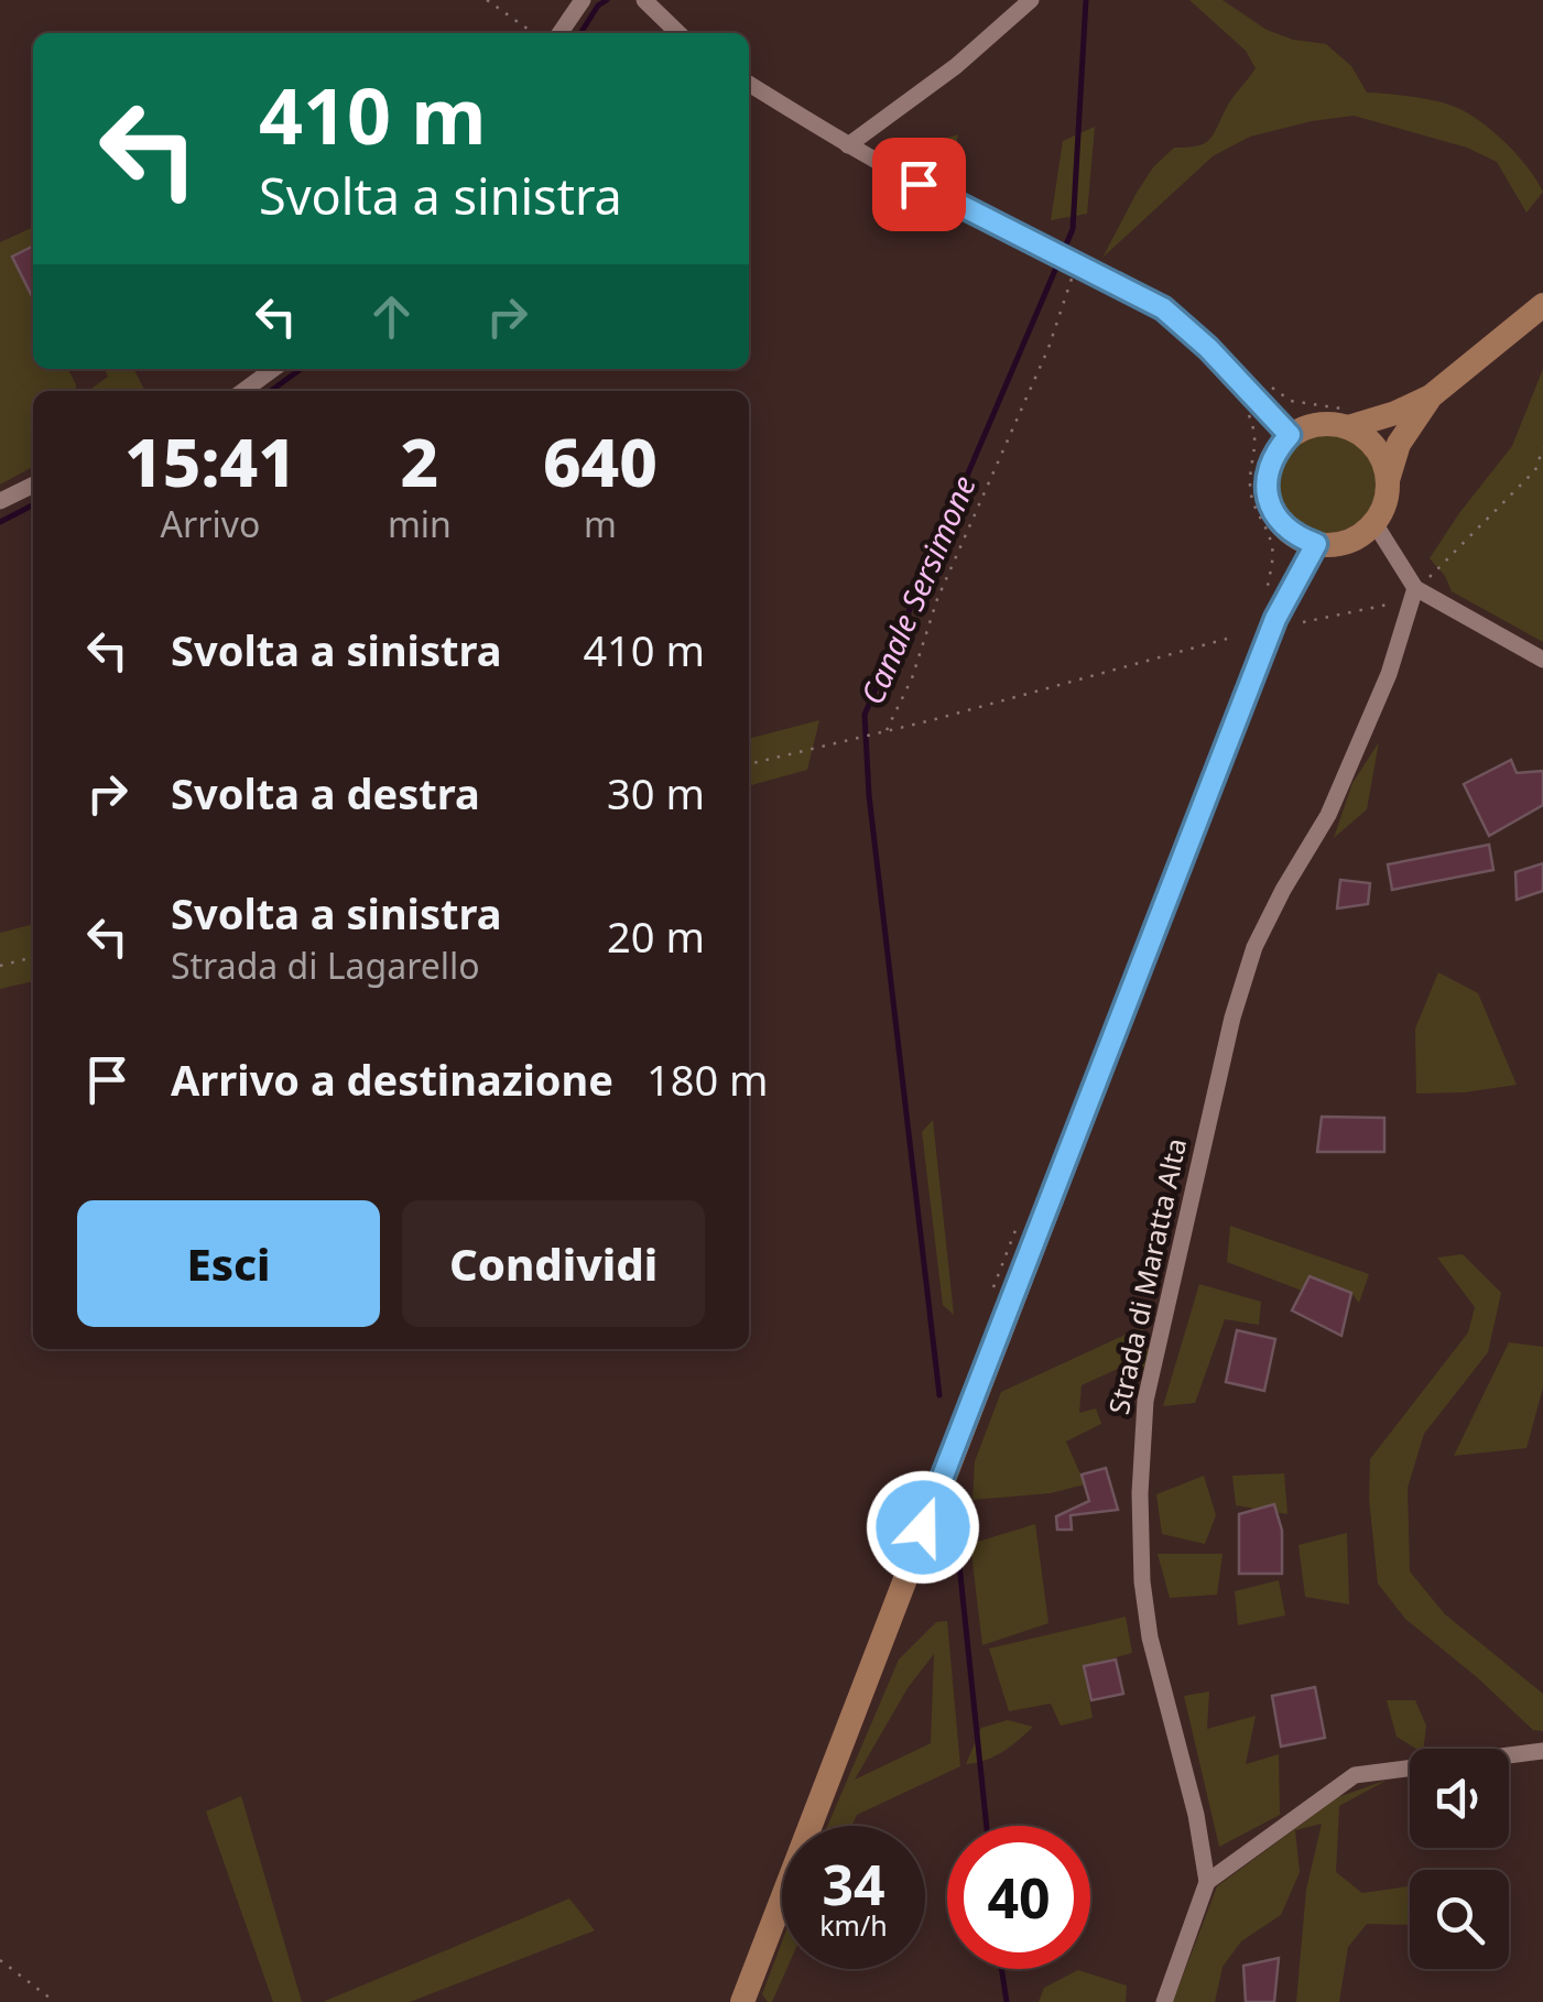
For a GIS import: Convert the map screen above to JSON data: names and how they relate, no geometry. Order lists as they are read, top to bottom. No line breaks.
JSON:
{"streets":{"street":["Strada di Maratta Alta"]},"water":["Canale Sersimone"],"page":{"turn":["410 m","Svolta a sinistra"],"eta":["15:41","Arrivo","2","min","640","m"],"list":[{"name":"Svolta a sinistra","value":"410 m"},{"name":"Svolta a destra","value":"30 m"},{"name":"Svolta a sinistra","note":"Strada di Lagarello","value":"20 m"},{"name":"Arrivo a destinazione","value":"180 m"}],"buttons":["Esci","Condividi"],"speed":"34 km/h","limit":"40"}}
